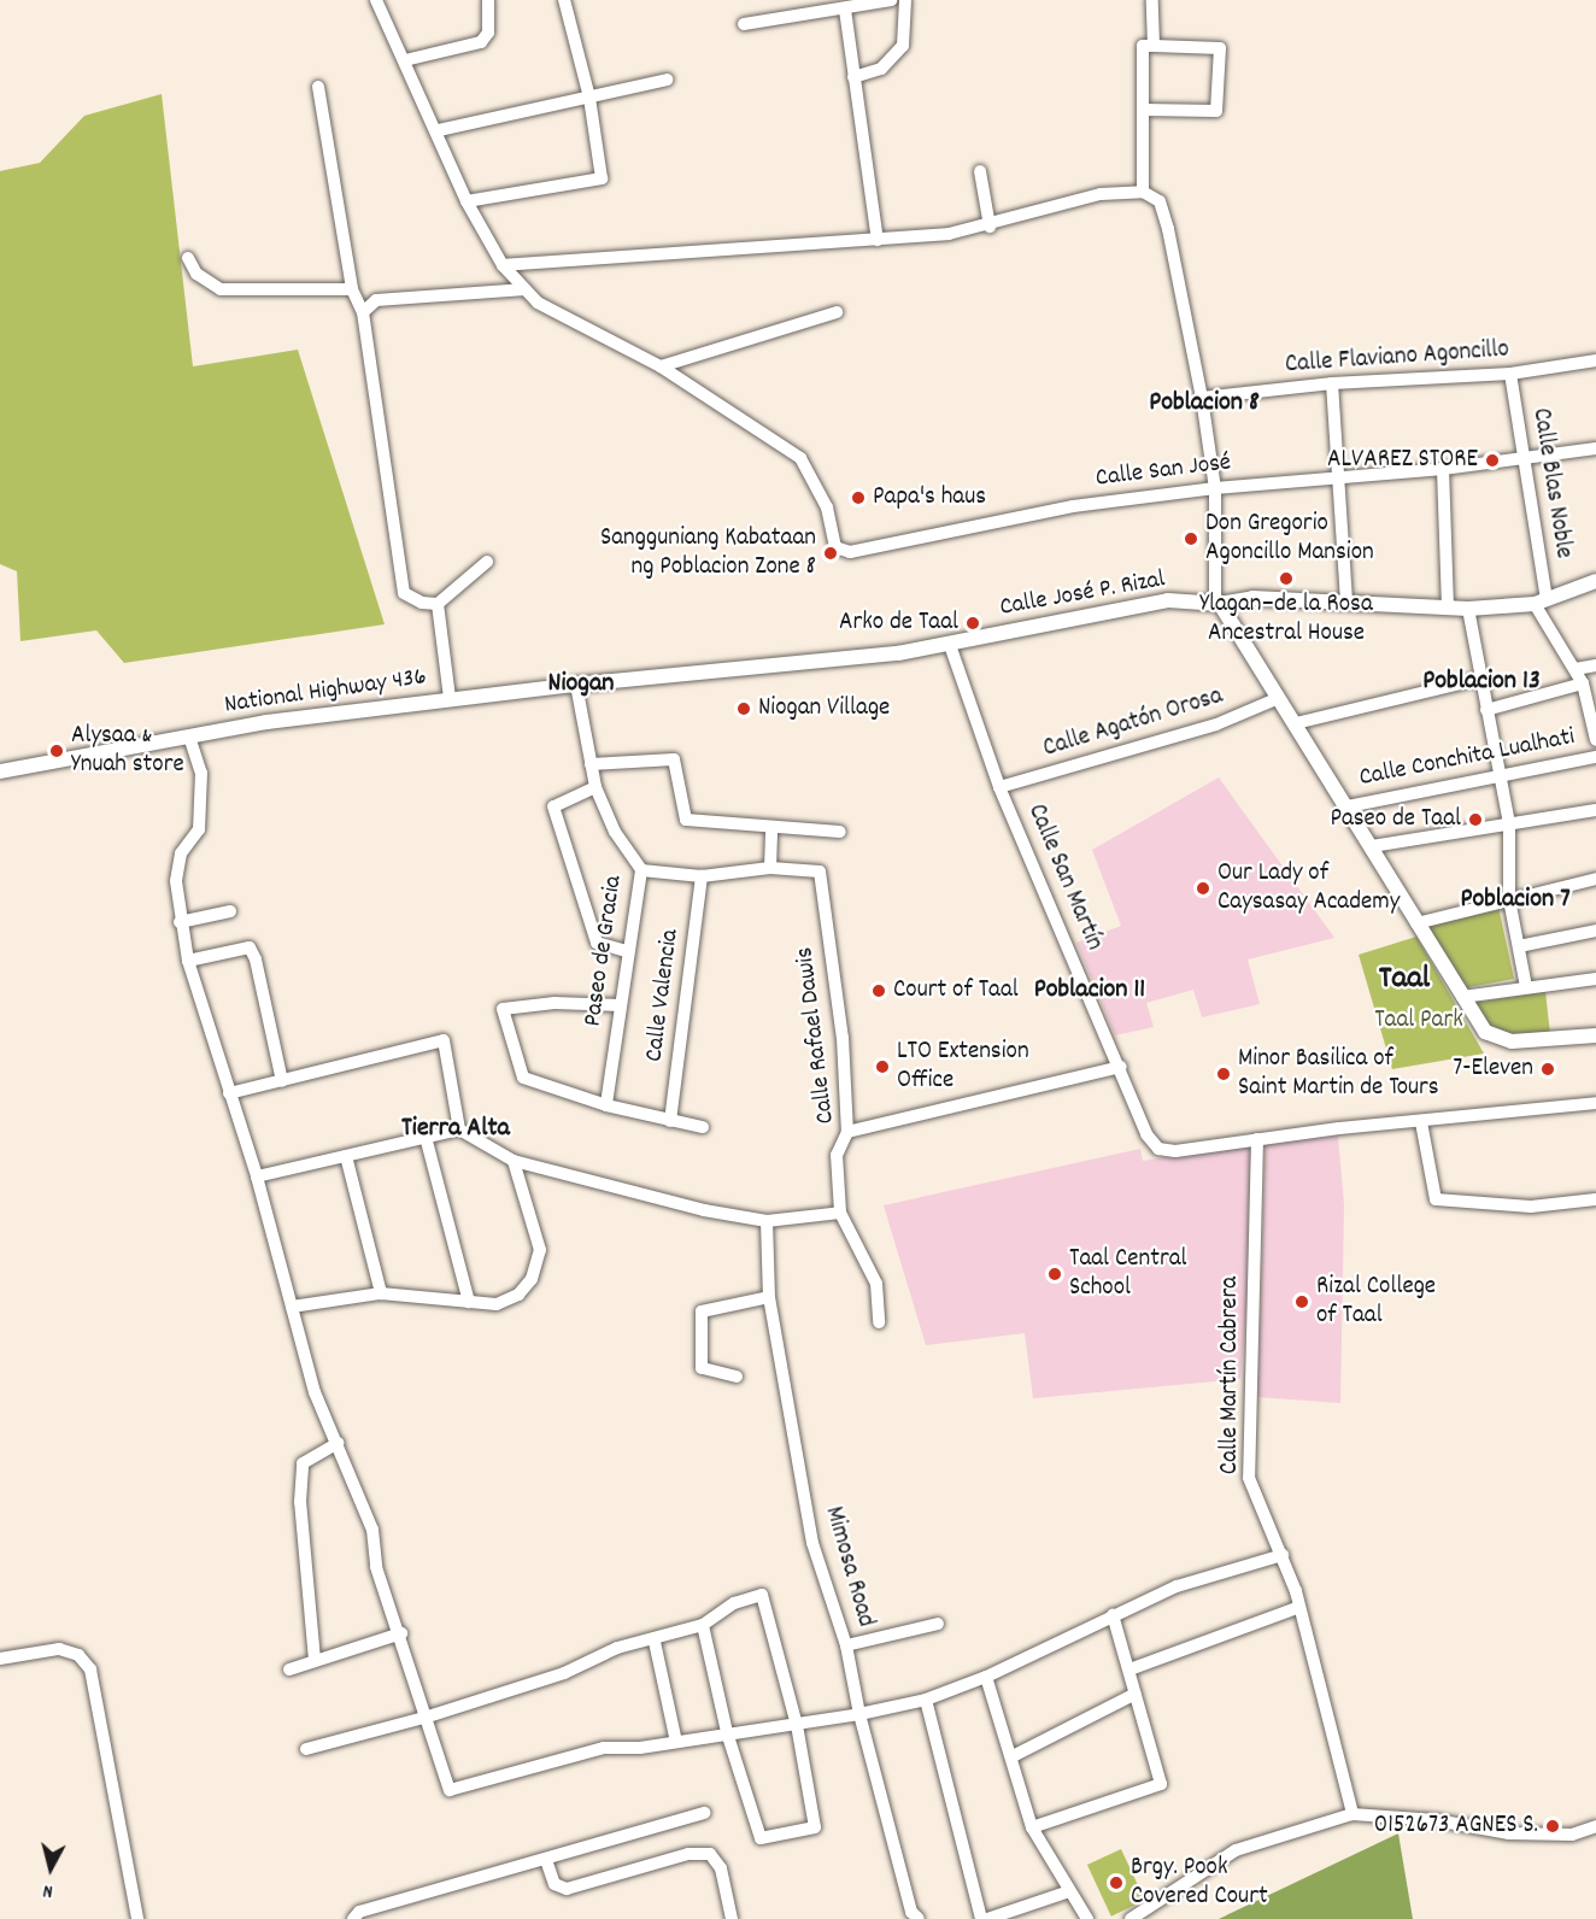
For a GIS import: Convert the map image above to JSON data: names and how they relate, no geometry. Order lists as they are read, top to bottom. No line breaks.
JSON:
{"streets":{"main road":["Calle José P. Rizal","National Highway 436"],"street":["Calle Flaviano Agoncillo","Calle San José","Calle Blas Noble","Calle Agatón Orosa","Calle Conchita Lualhati","Calle San Martín","Paseo de Gracia","Calle Valencia","Calle Rafael Dawis","Calle Martín Cabrera","Mimosa Road"]},"crossings":[["Calle Flaviano Agoncillo","Calle Blas Noble"],["Calle San José","Calle Blas Noble"],["Calle Blas Noble","Calle José P. Rizal"],["Calle José P. Rizal","National Highway 436"],["Calle José P. Rizal","Calle San Martín"],["National Highway 436","Paseo de Gracia"],["Calle Agatón Orosa","Calle San Martín"],["Calle San Martín","Calle Rafael Dawis"],["Calle San Martín","Calle Martín Cabrera"],["Paseo de Gracia","Calle Rafael Dawis"],["Calle Valencia","Calle Rafael Dawis"]],"districts":["Poblacion 8","Poblacion 13","Niogan","Poblacion 7","Taal","Poblacion 11","Tierra Alta"],"parks":["Taal Park"],"places":["ALVAREZ STORE","Papa's haus","Don Gregorio Agoncillo Mansion","Sangguniang Kabataan ng Poblacion Zone 8","Ylagan–de la Rosa Ancestral House","Arko de Taal","Niogan Village","Alysaa & Ynuah store","Paseo de Taal","Our Lady of Caysasay Academy","Court of Taal","LTO Extension Office","7-Eleven","Minor Basilica of Saint Martin de Tours","Taal Central School","Rizal College of Taal","0152673 AGNES S.","Brgy. Pook Covered Court"],"north":"bottom"}
